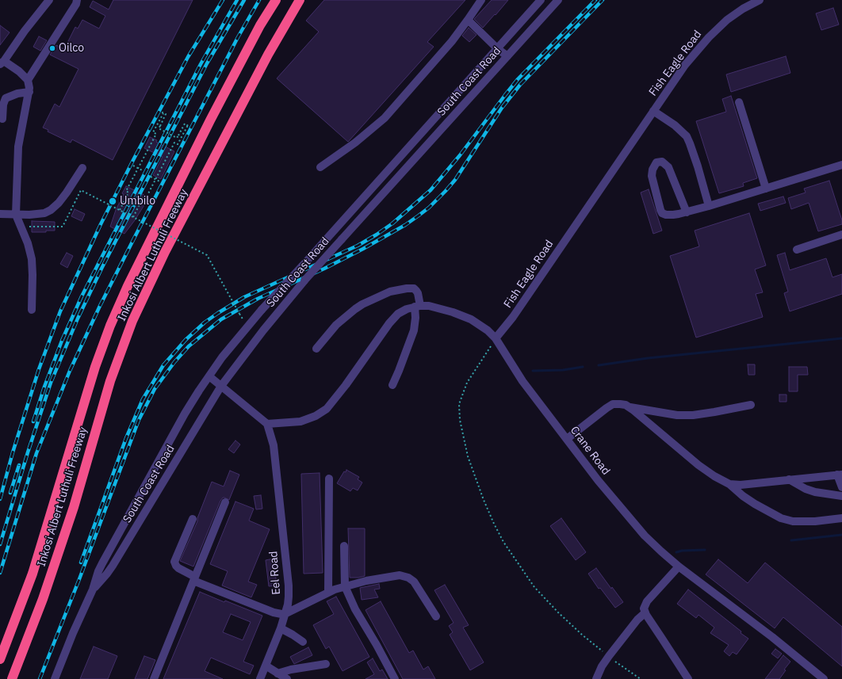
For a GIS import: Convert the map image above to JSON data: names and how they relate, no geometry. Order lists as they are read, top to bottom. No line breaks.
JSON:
{"streets":{"highway":["Inkosi Albert Luthuli Freeway"],"street":["Fish Eagle Road","South Coast Road","Crane Road","Eel Road"]},"crossings":[["Fish Eagle Road","Crane Road"]],"places":["Oilco","Umbilo"]}
